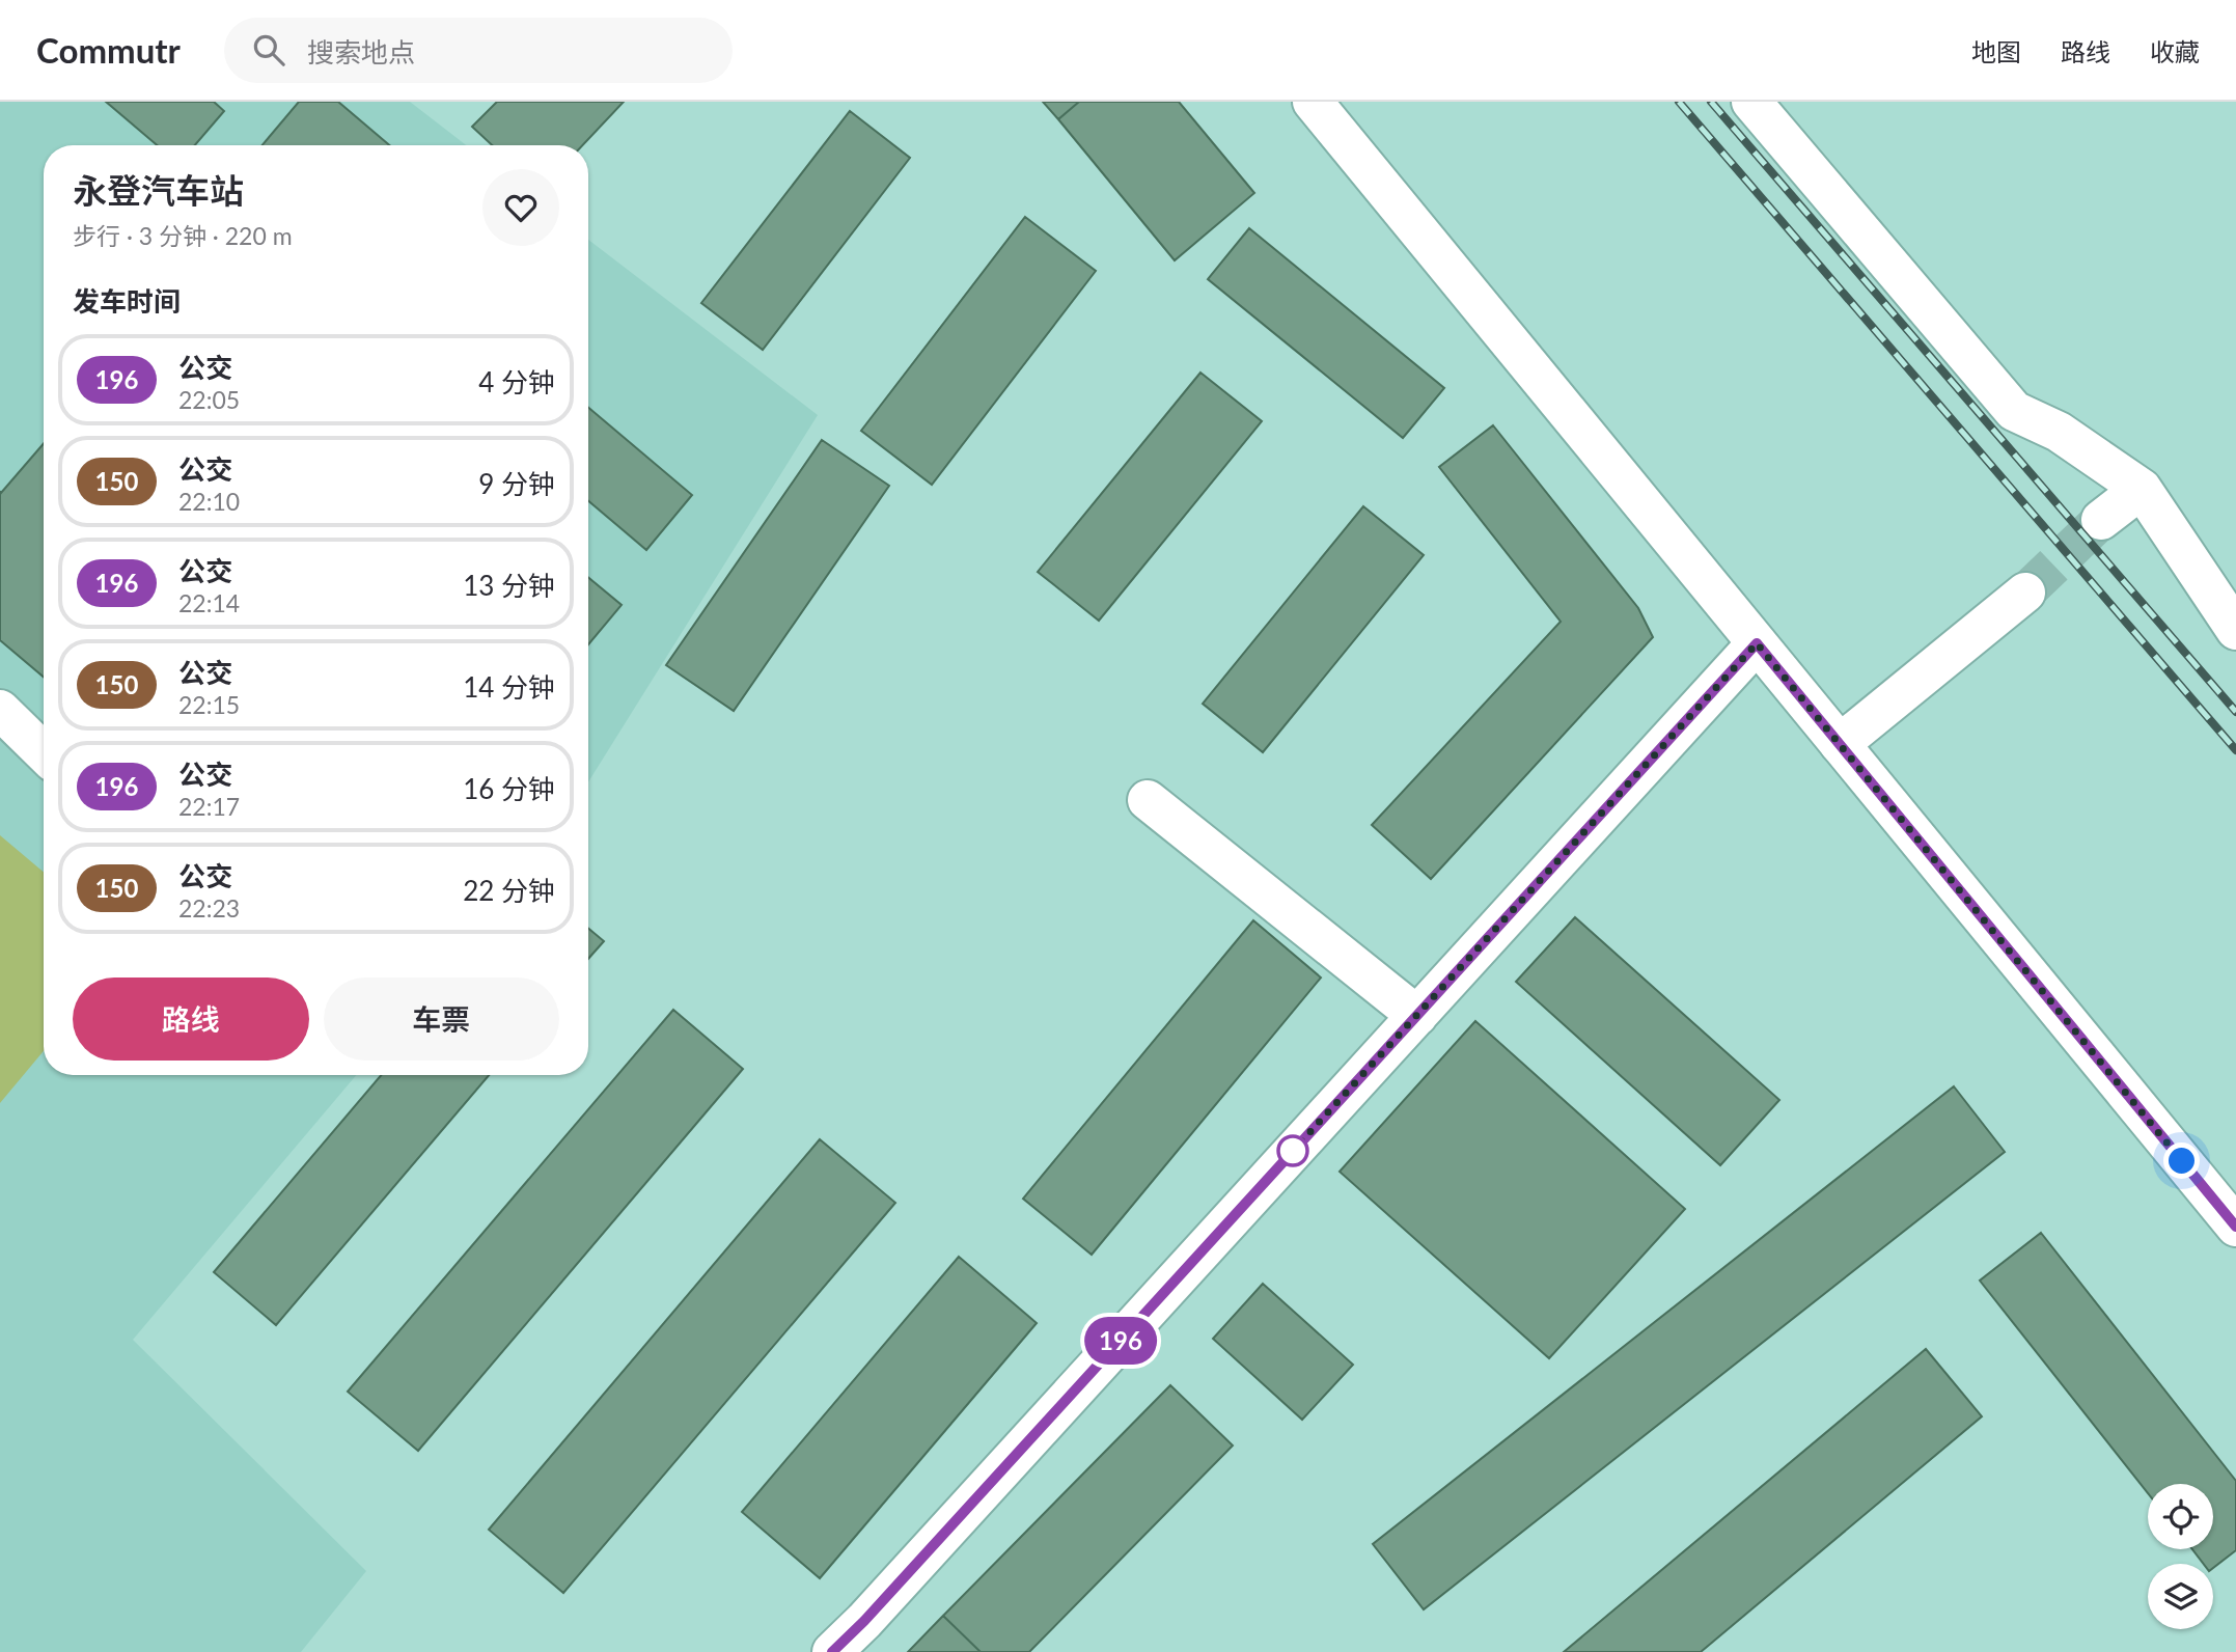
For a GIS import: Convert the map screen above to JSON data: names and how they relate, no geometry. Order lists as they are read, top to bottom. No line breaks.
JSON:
{"lines":["bus line 196"],"page":{"header":"Commutr","search":"搜索地点","nav":["地图","路线","收藏"],"on_map":"196","heading":[["永登汽车站","步行 · 3 分钟 · 220 m"],"发车时间"],"list":[{"mark":"196","name":"公交","note":"22:05","value":"4 分钟"},{"mark":"150","name":"公交","note":"22:10","value":"9 分钟"},{"mark":"196","name":"公交","note":"22:14","value":"13 分钟"},{"mark":"150","name":"公交","note":"22:15","value":"14 分钟"},{"mark":"196","name":"公交","note":"22:17","value":"16 分钟"},{"mark":"150","name":"公交","note":"22:23","value":"22 分钟"}],"buttons":["路线","车票"]}}
